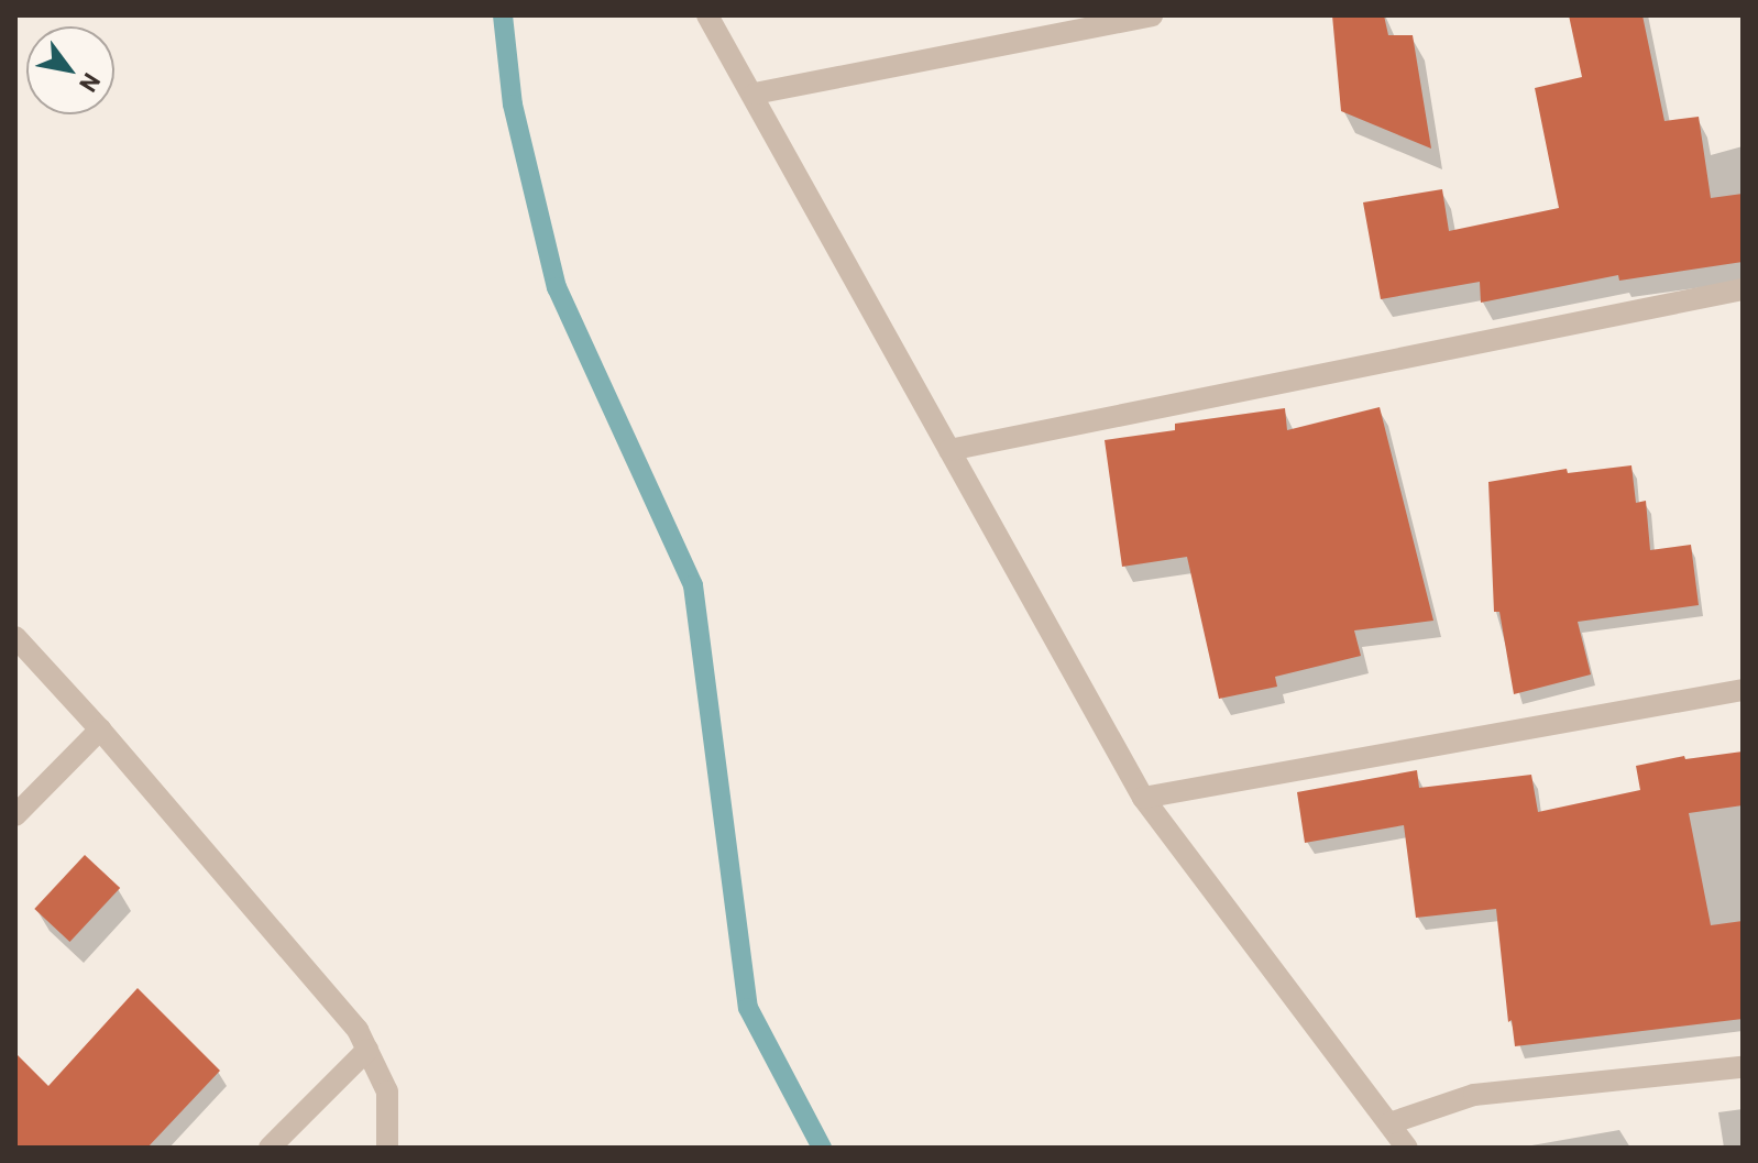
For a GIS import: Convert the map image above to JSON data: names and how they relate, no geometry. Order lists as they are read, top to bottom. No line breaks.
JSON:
{"north":"bottom right"}
